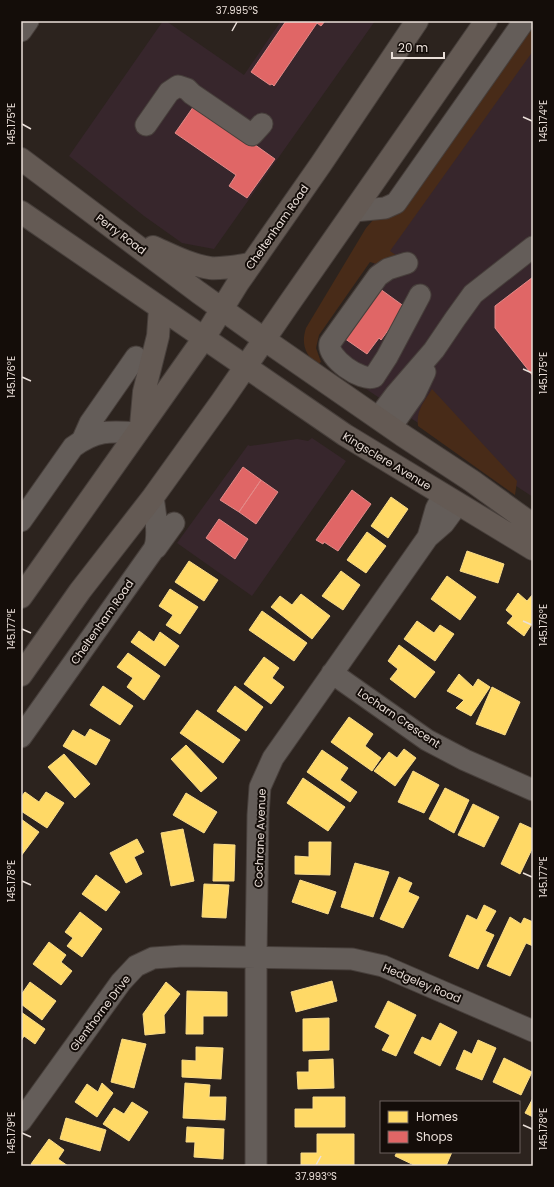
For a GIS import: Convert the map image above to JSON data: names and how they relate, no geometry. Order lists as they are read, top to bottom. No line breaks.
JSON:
{"streets":{"main road":["Cheltenham Road","Perry Road","Kingsclere Avenue"],"street":["Locharn Crescent","Cochrane Avenue","Hedgeley Road","Glenthorne Drive"]},"crossings":[["Cheltenham Road","Perry Road"],["Cheltenham Road","Kingsclere Avenue"],["Kingsclere Avenue","Cochrane Avenue"],["Locharn Crescent","Cochrane Avenue"],["Cochrane Avenue","Hedgeley Road"],["Cochrane Avenue","Glenthorne Drive"],["Hedgeley Road","Glenthorne Drive"]],"legend":["Homes","Shops"],"scale_bar":"20 m","coordinates":["37.995°S","145.174°E","145.175°E","145.176°E","145.177°E","145.178°E","145.179°E","37.993°S"]}
